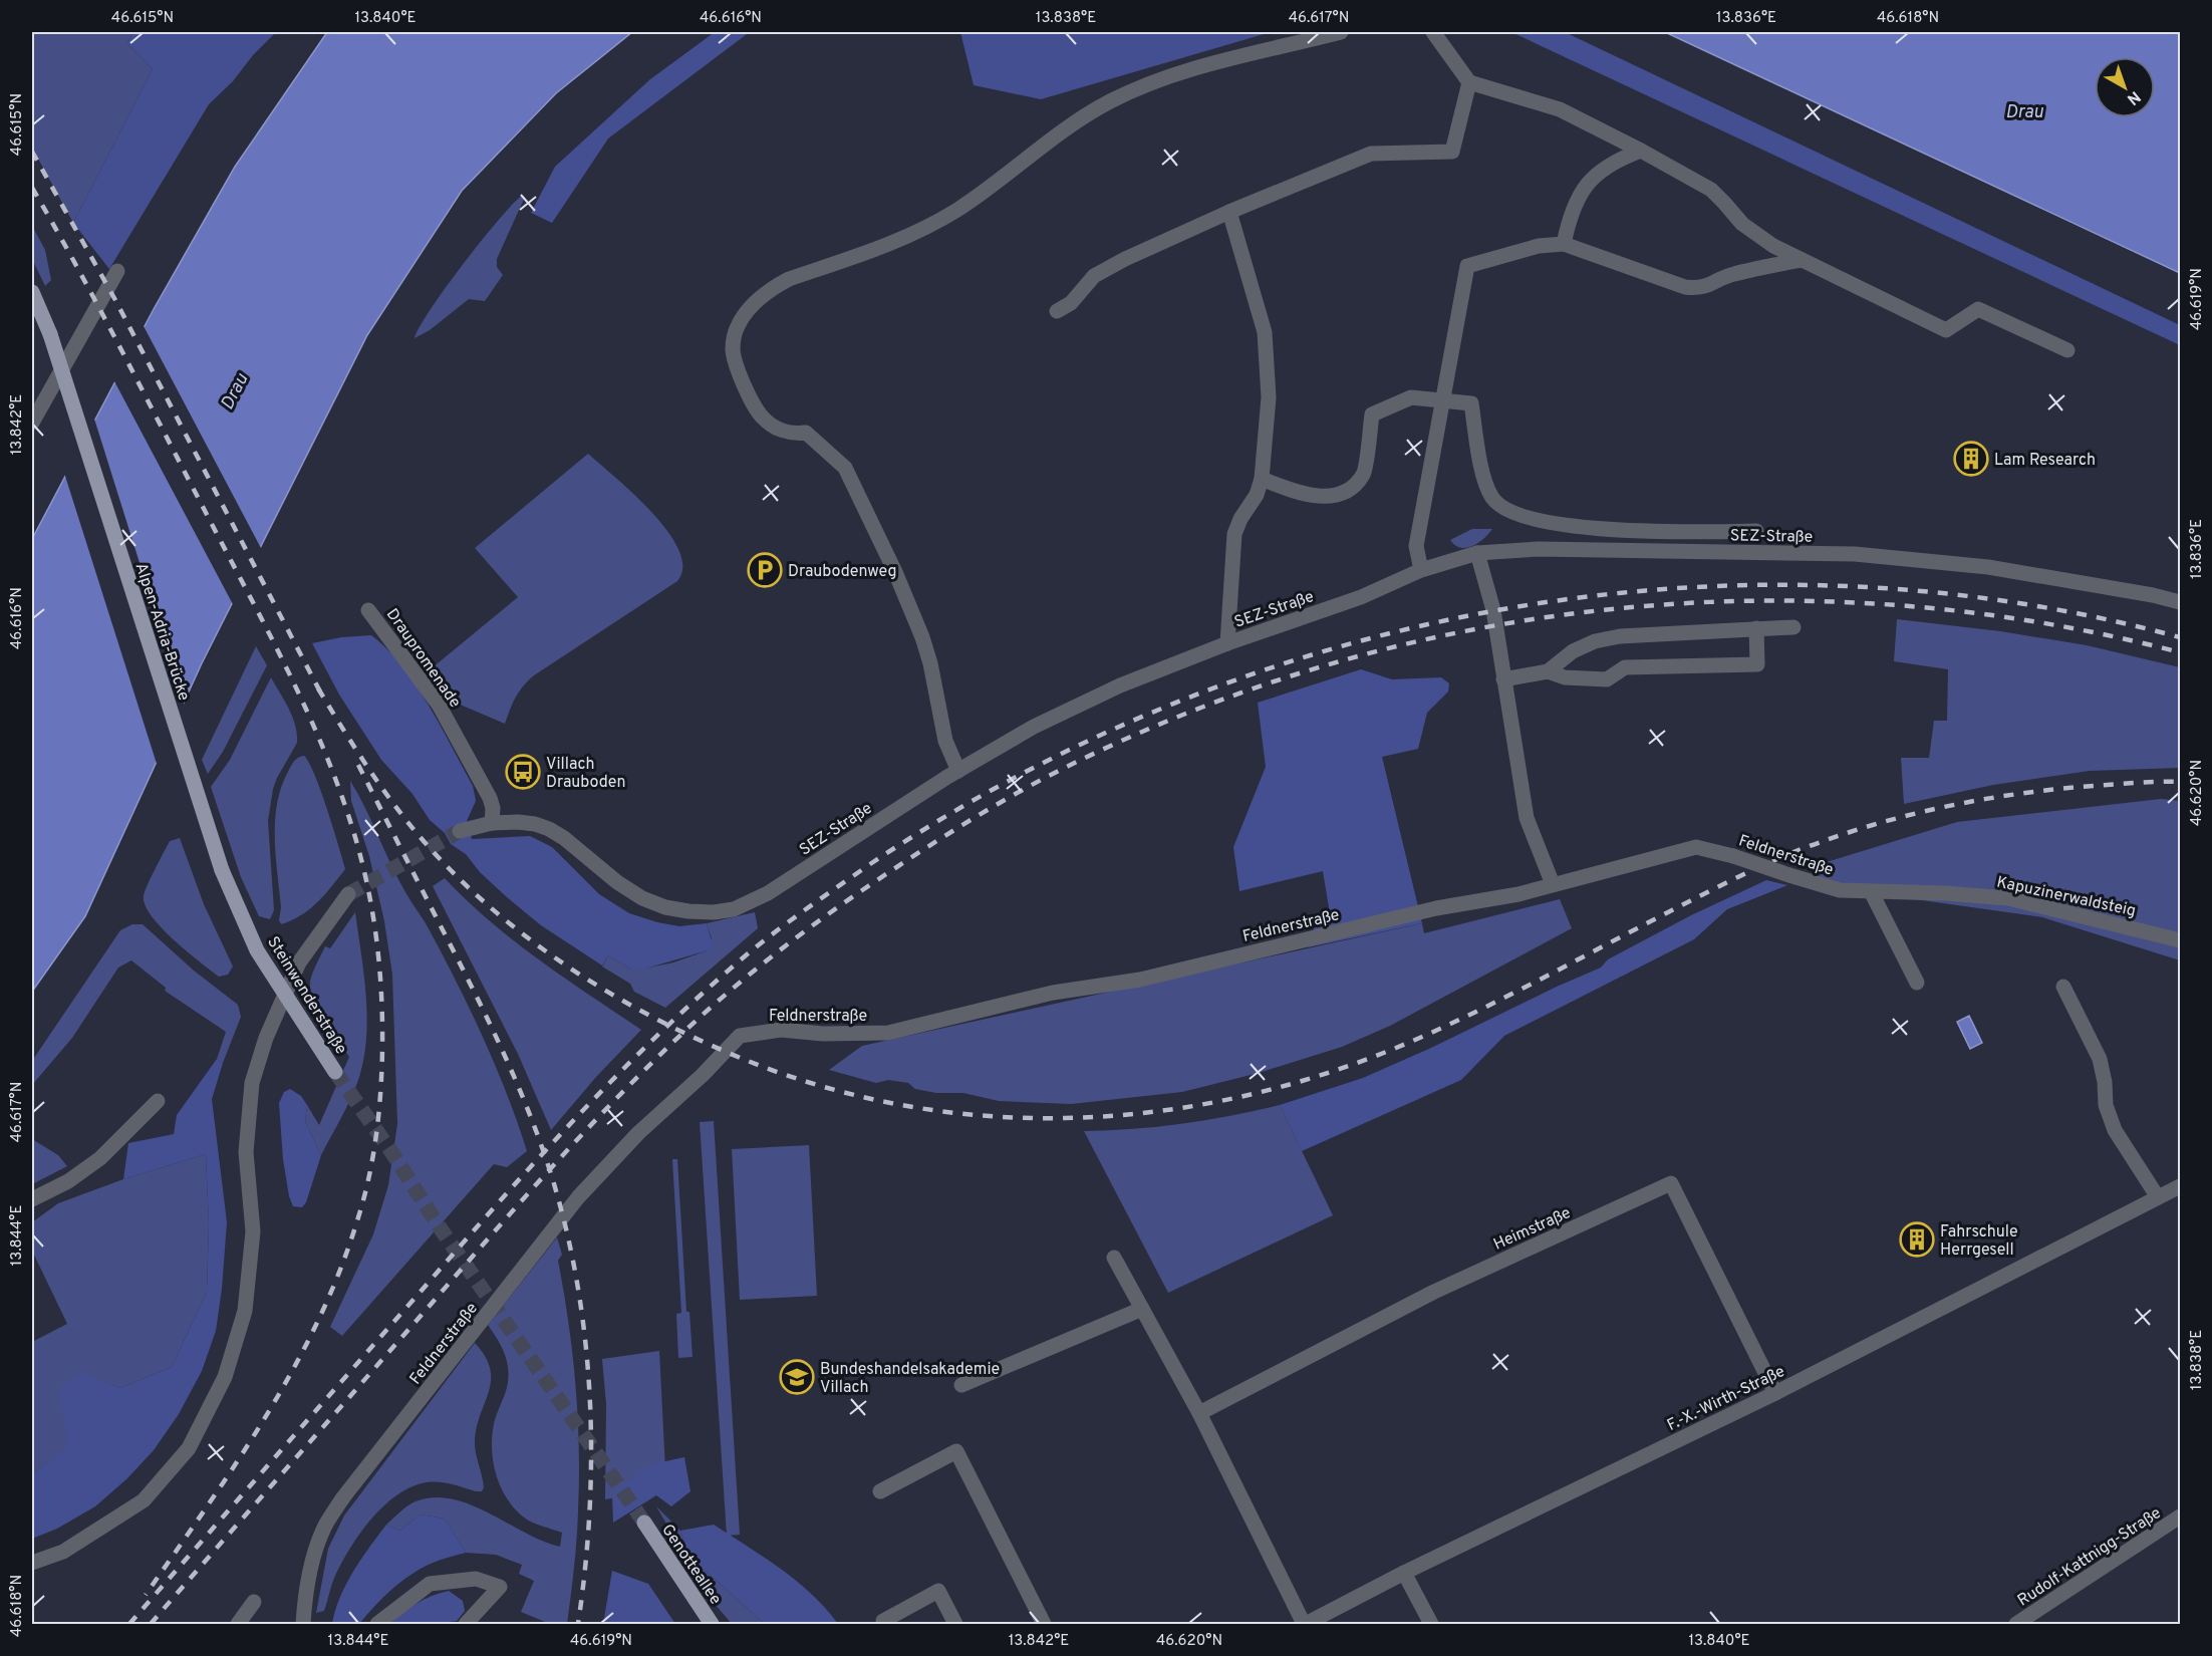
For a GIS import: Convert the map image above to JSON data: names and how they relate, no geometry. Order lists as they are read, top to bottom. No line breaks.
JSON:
{"streets":{"main road":["Alpen-Adria-Brücke","Steinwenderstraße","Genotteallee"],"street":["SEZ-Straße","Draupromenade","Feldnerstraße","Kapuzinerwaldsteig","Heimstraße","F.-X.-Wirth-Straße","Rudolf-Kattnigg-Straße"]},"crossings":[["SEZ-Straße","Draupromenade"],["Alpen-Adria-Brücke","Steinwenderstraße"],["Feldnerstraße","Kapuzinerwaldsteig"],["Heimstraße","F.-X.-Wirth-Straße"]],"water":["Drau"],"places":{"building":["Lam Research","Fahrschule Herrgesell"],"parking":["Draubodenweg"],"bus stop":["Villach Drauboden"],"school or university":["Bundeshandelsakademie Villach"]},"north":"bottom right","coordinates":["46.615°N","13.840°E","46.616°N","13.838°E","46.617°N","13.836°E","46.618°N","46.619°N","13.842°E","46.620°N","13.844°E"]}
